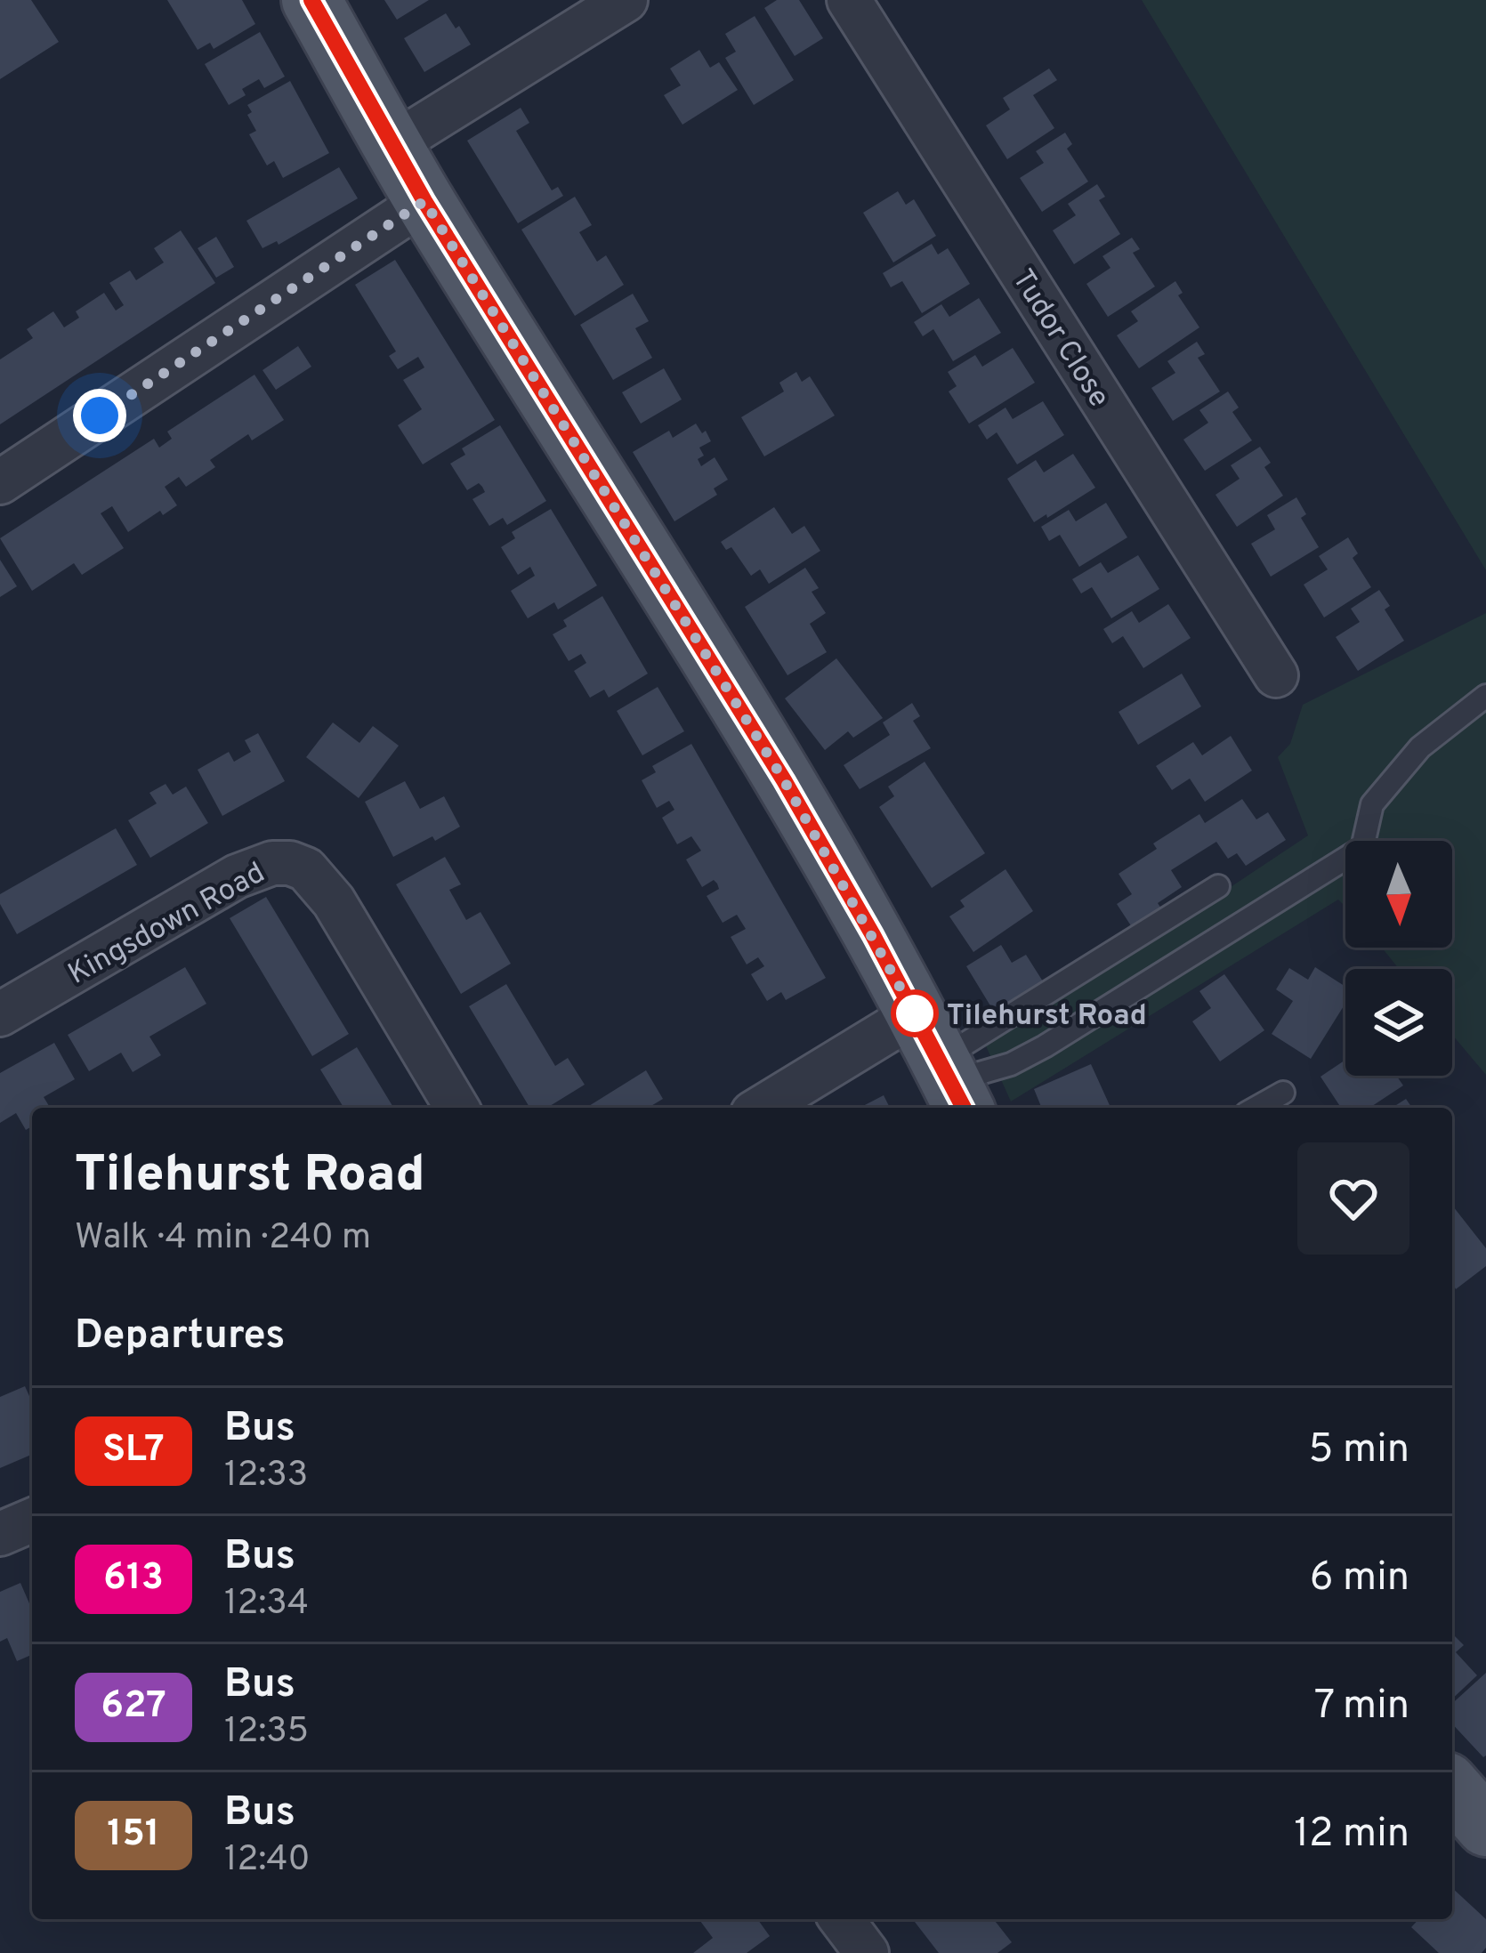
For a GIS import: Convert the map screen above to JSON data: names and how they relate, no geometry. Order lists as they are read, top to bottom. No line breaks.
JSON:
{"streets":{"street":["Tudor Close","Kingsdown Road"]},"places":["Tilehurst Road"],"lines":["bus line SL7"],"north":"bottom","page":{"heading":[["Tilehurst Road","Walk · 4 min · 240 m"],"Departures"],"list":[{"mark":"SL7","name":"Bus","note":"12:33","value":"5 min"},{"mark":"613","name":"Bus","note":"12:34","value":"6 min"},{"mark":"627","name":"Bus","note":"12:35","value":"7 min"},{"mark":"151","name":"Bus","note":"12:40","value":"12 min"}]}}
